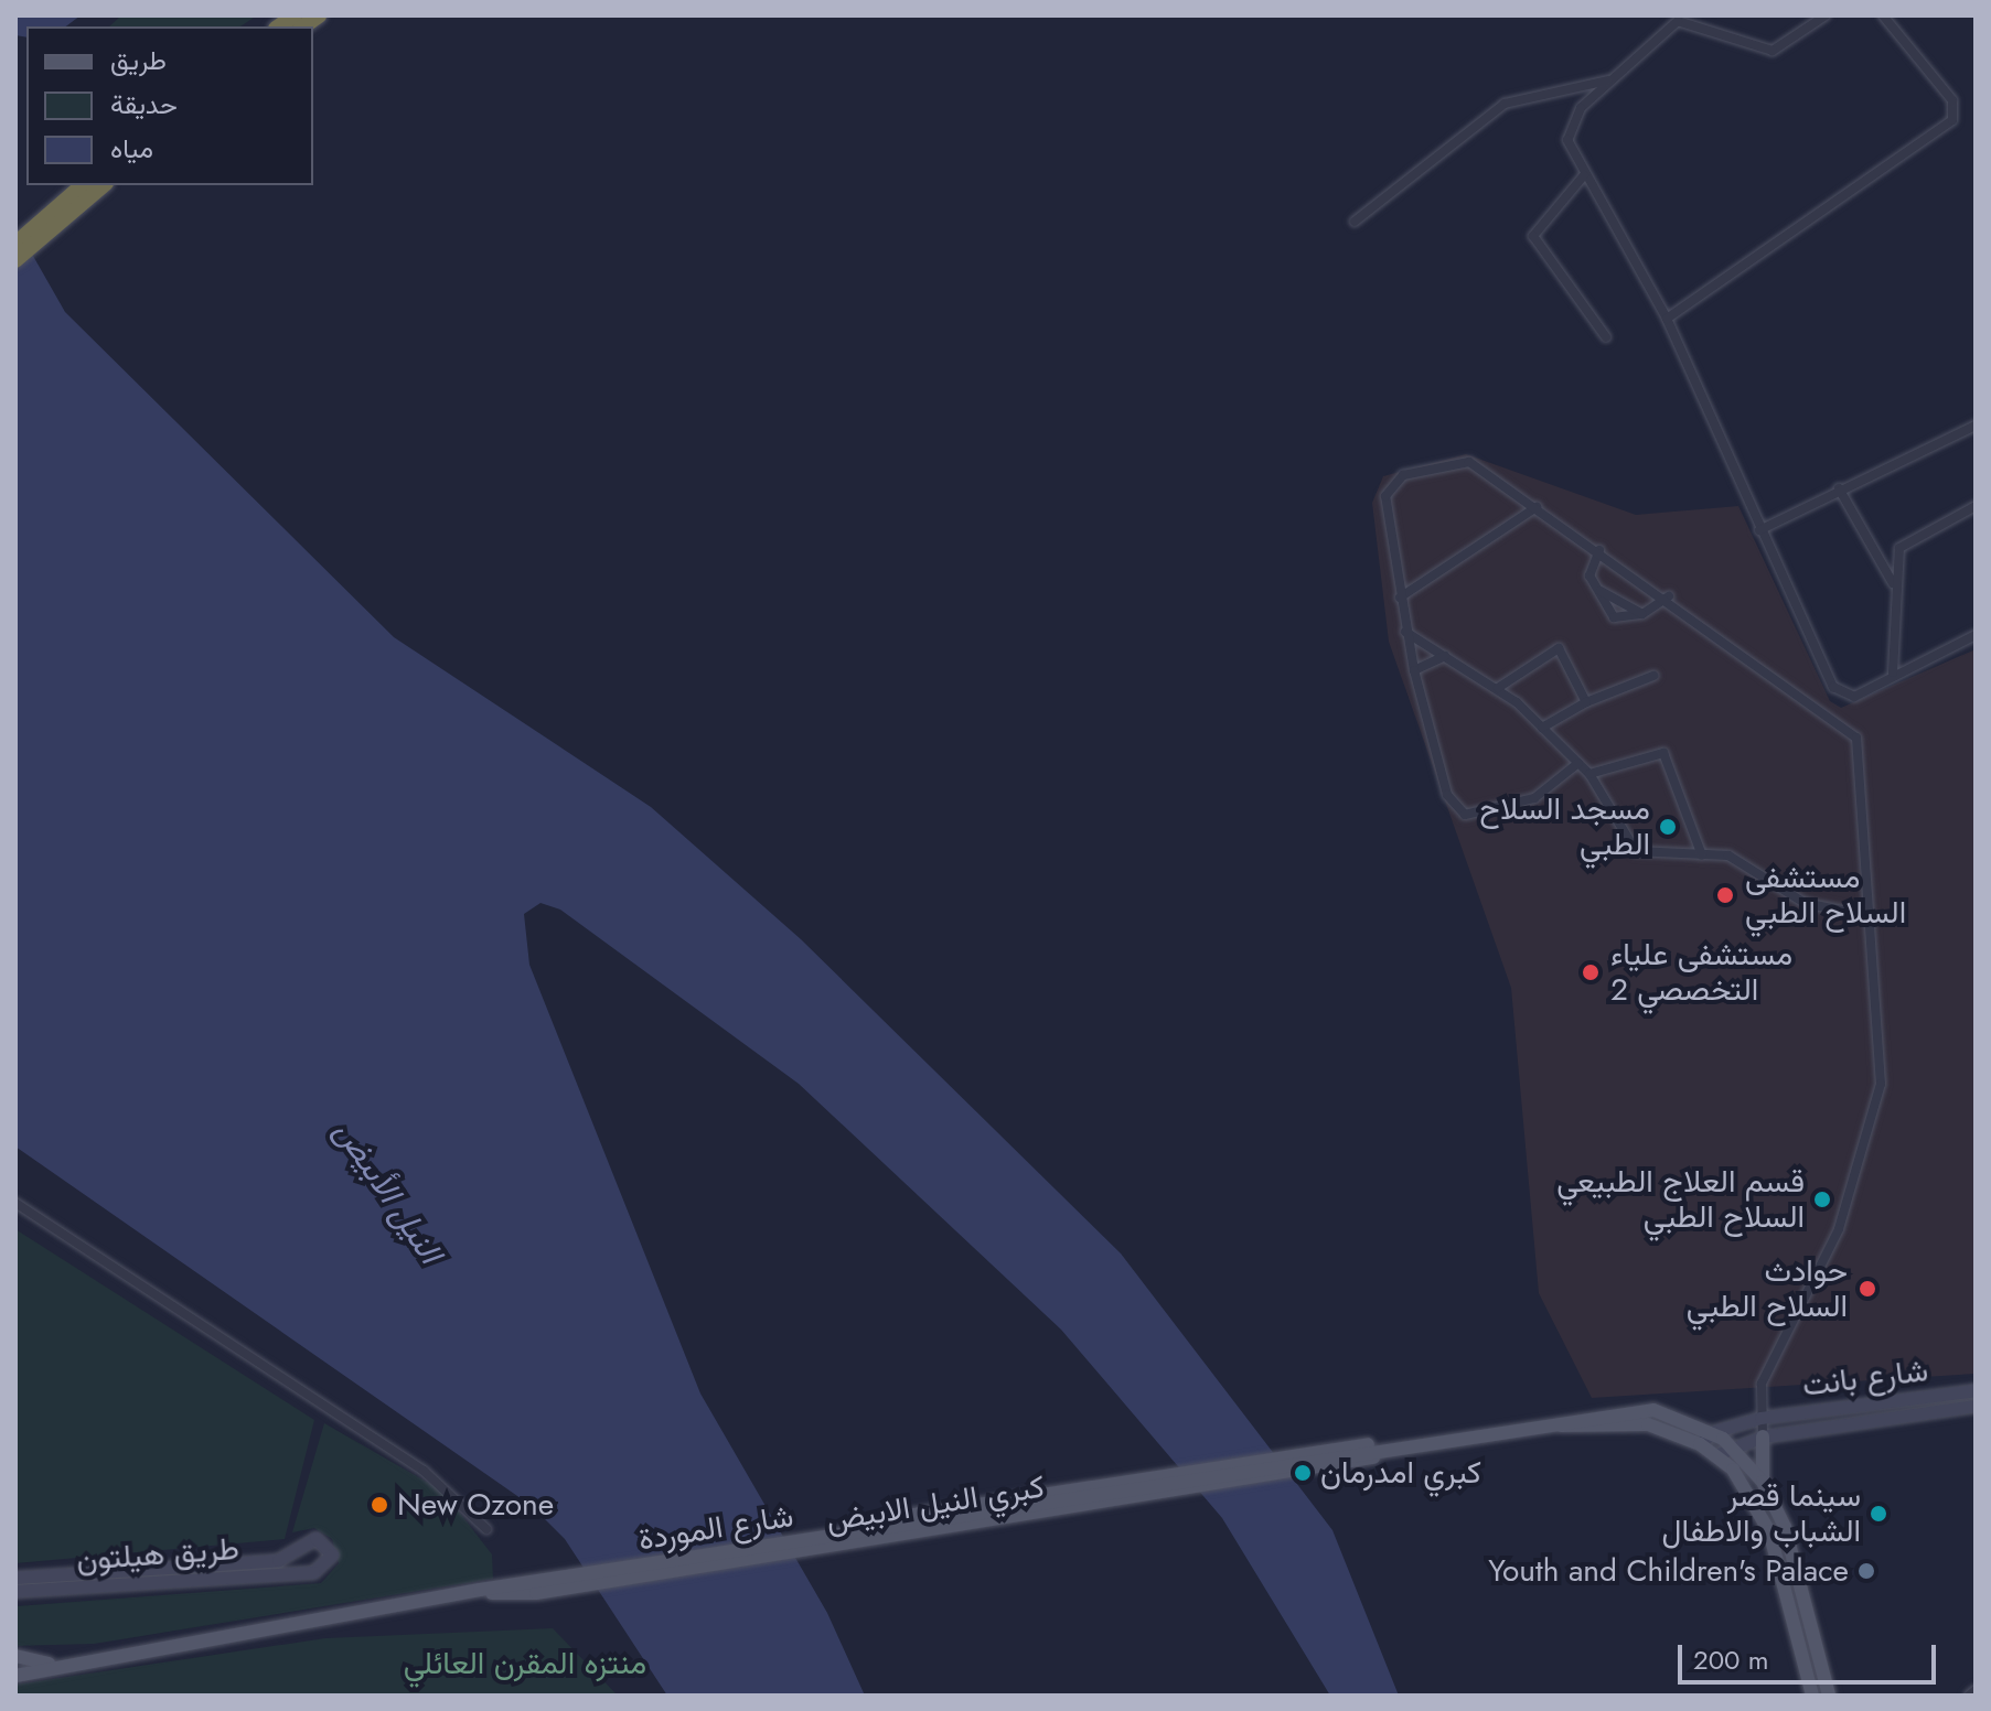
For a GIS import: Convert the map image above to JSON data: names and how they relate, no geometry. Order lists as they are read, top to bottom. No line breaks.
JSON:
{"streets":{"main road":["كبري النيل الابيض"],"street":["شارع بانت","طريق هيلتون"]},"water":["النيل الأبيض"],"parks":["منتزه المقرن العائلي"],"places":["مسجد السلاح الطبي","مستشفى السلاح الطبي","مستشفى علياء التخصصي 2","قسم العلاج الطبيعي السلاح الطبي","حوادث السلاح الطبي","كبري امدرمان","New Ozone","سينما قصر الشباب والاطفال","Youth and Children's Palace"],"legend":["طريق","حديقة","مياه"],"scale_bar":"200 m"}
